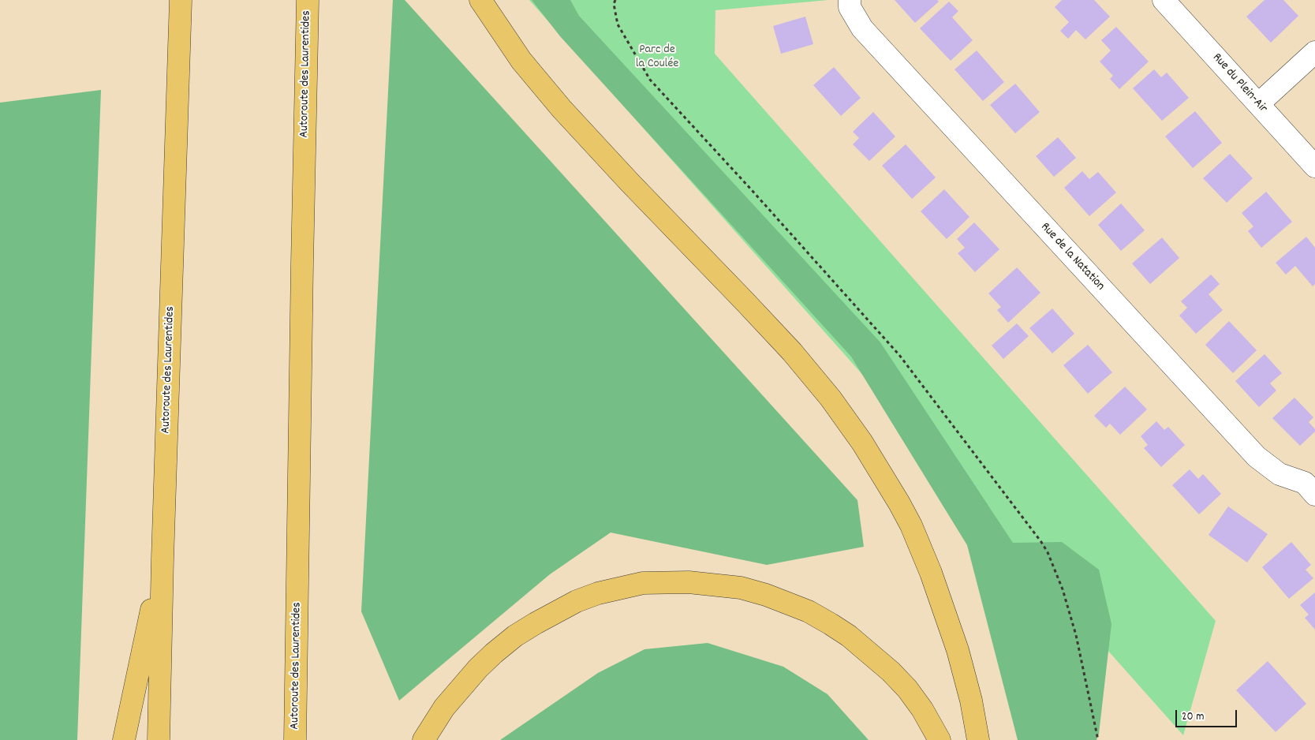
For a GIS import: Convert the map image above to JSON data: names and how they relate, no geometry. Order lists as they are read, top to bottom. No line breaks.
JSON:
{"streets":{"highway":["Autoroute des Laurentides"],"street":["Rue du Plein-Air","Rue de la Natation"]},"parks":["Parc de la Coulée"],"scale_bar":"20 m"}
